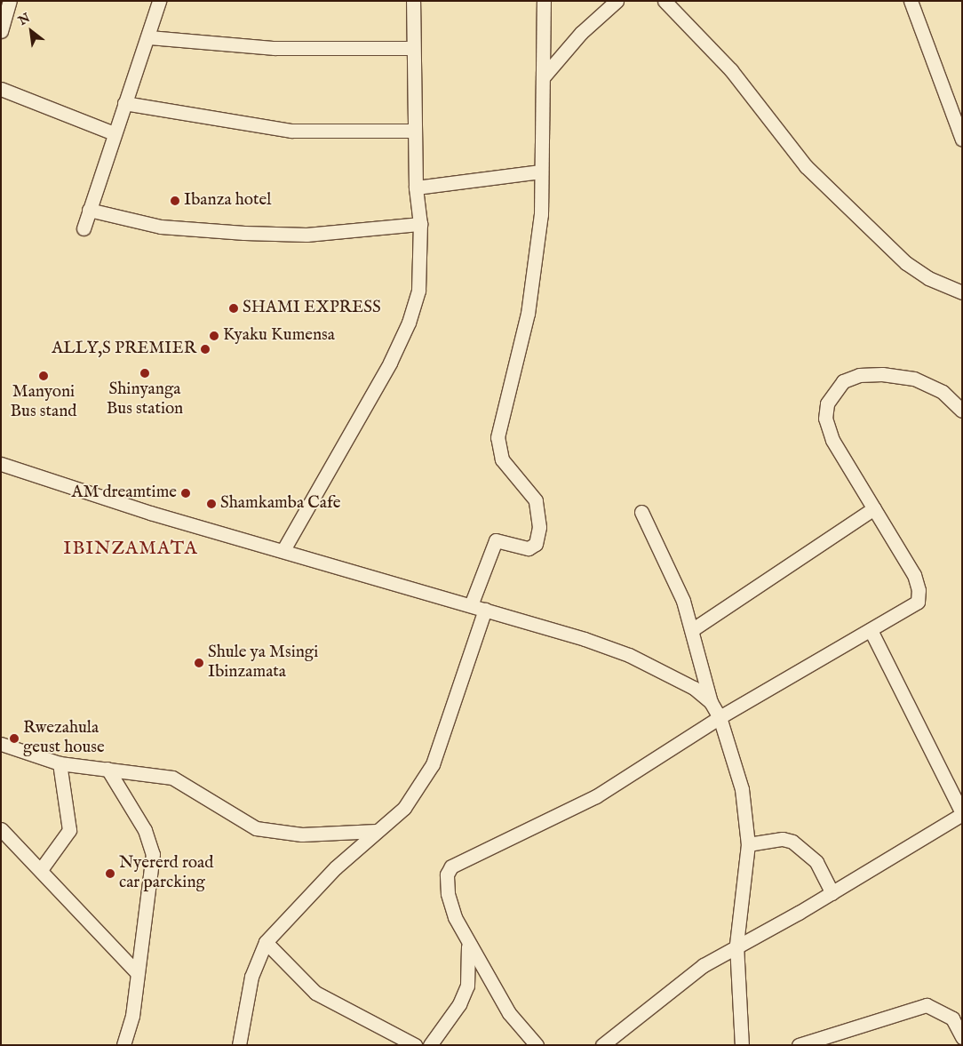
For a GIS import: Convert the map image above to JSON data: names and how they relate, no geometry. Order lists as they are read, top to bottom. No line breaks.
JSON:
{"districts":["IBINZAMATA"],"places":["Ibanza hotel","SHAMI EXPRESS","Kyaku Kumensa","ALLY,S PREMIER","Shinyanga Bus station","Manyoni Bus stand","AM dreamtime","Shamkamba Cafe","Shule ya Msingi Ibinzamata","Rwezahula geust house","Nyererd road car parcking"],"north":"top left"}
